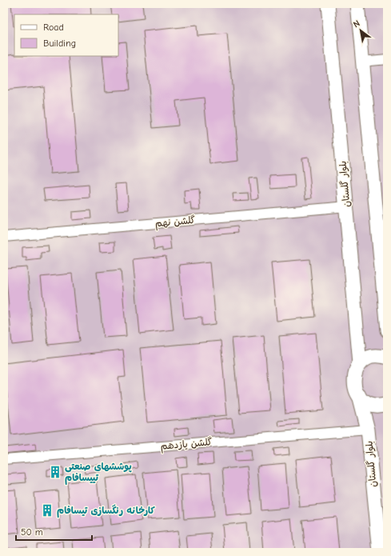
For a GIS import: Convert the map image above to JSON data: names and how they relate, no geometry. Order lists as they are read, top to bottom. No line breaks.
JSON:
{"streets":{"street":["بلوار گلستان","گلشن نهم","گلشن یازدهم"]},"crossings":[["بلوار گلستان","گلشن نهم"],["بلوار گلستان","گلشن یازدهم"]],"places":{"building":["پوششهای صنعتی تییسافام","کارخانه رنگسازی تیسافام"]},"legend":["Road","Building"],"scale_bar":"50 m","north":"top left"}
